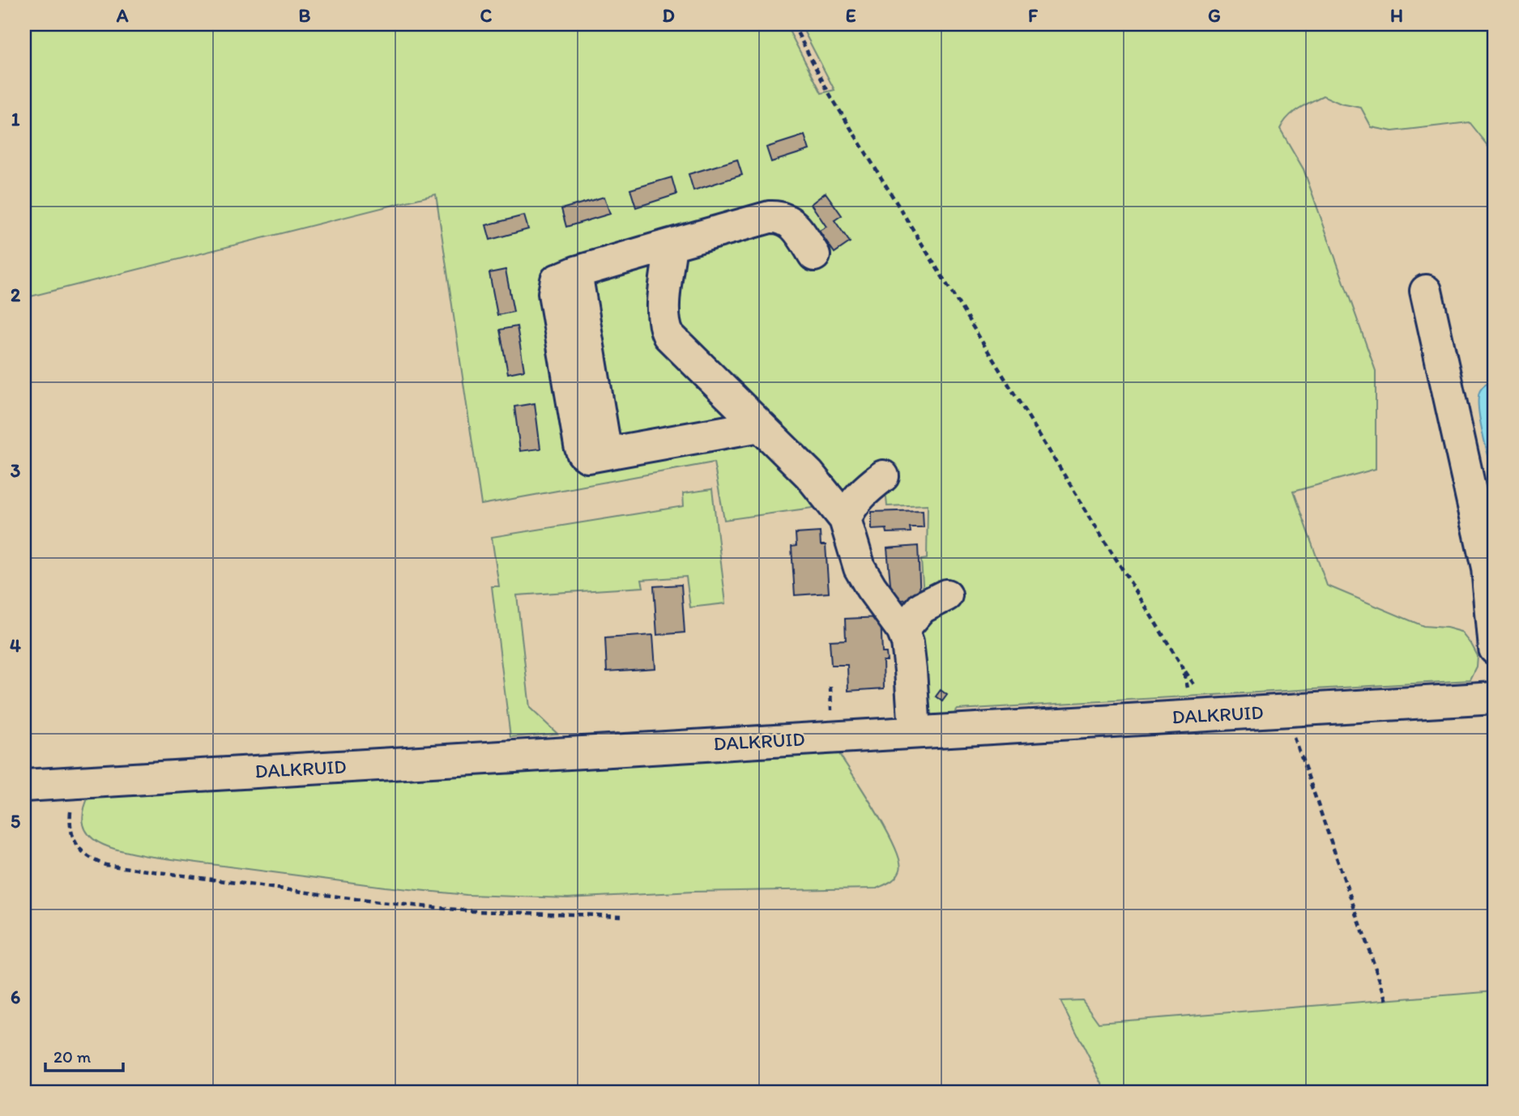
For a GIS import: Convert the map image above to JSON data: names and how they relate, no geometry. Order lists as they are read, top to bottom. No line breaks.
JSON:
{"streets":{"street":["DALKRUID"]},"scale_bar":"20 m","grid":{"columns":["A","B","C","D","E","F","G","H"],"rows":["1","2","3","4","5","6"]}}
